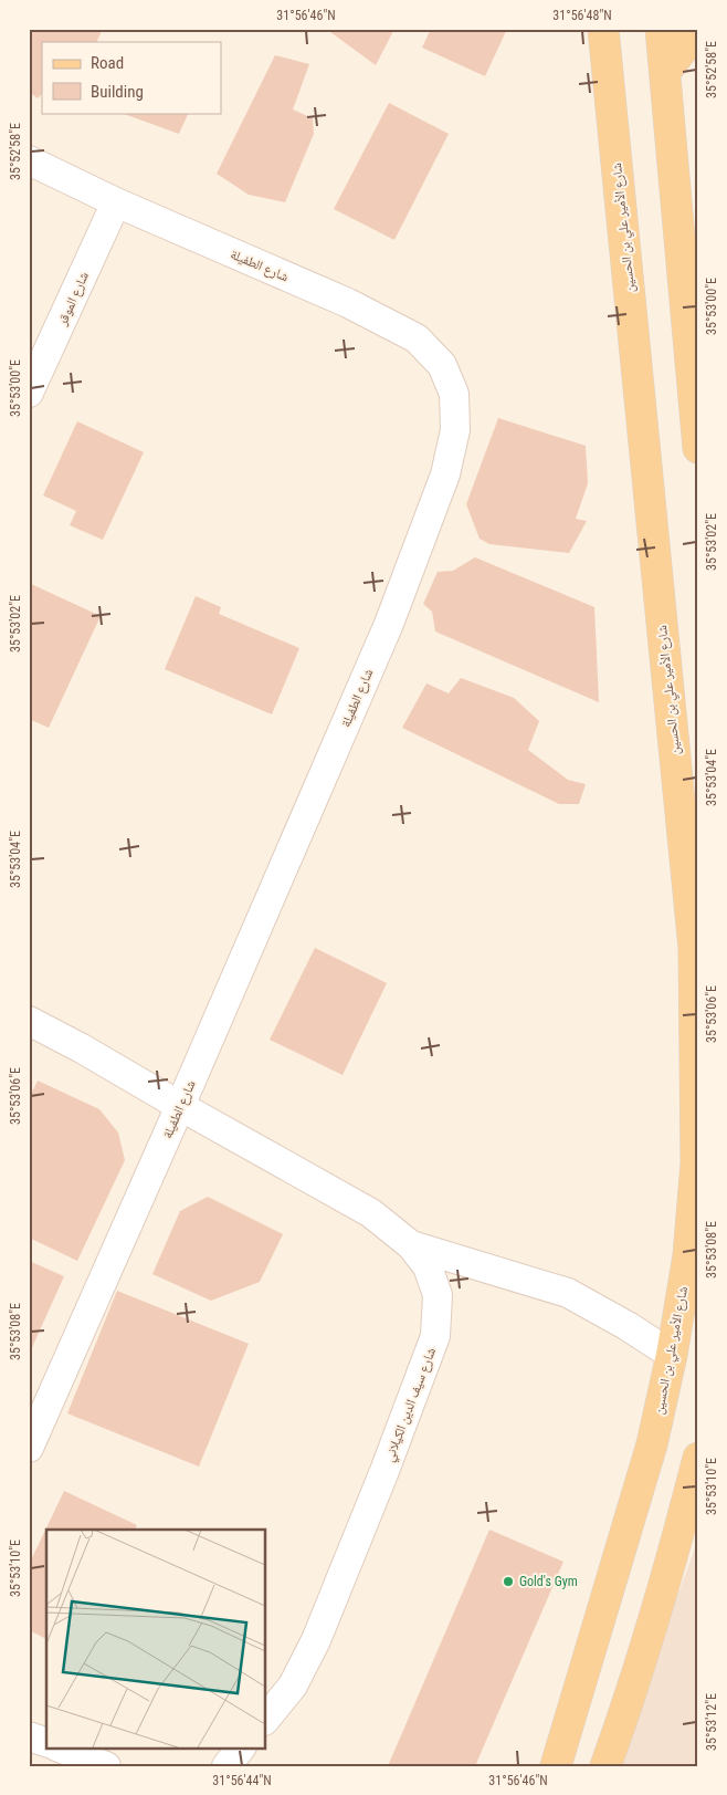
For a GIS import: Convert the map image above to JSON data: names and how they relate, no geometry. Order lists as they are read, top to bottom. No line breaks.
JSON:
{"streets":{"main road":["شارع الأمير علي بن الحسين"],"street":["شارع الطفيلة","شارع الموقر","شارع سيف الدين الكيلاني"]},"crossings":[["شارع الطفيلة","شارع الموقر"],["شارع الطفيلة","شارع سيف الدين الكيلاني"]],"places":["Gold's Gym"],"legend":["Road","Building"],"coordinates":["31°56'46\"N","31°56'48\"N","35°52'58\"E","35°53'00\"E","35°53'02\"E","35°53'04\"E","35°53'06\"E","35°53'08\"E","35°53'10\"E","35°53'12\"E","31°56'44\"N"]}
